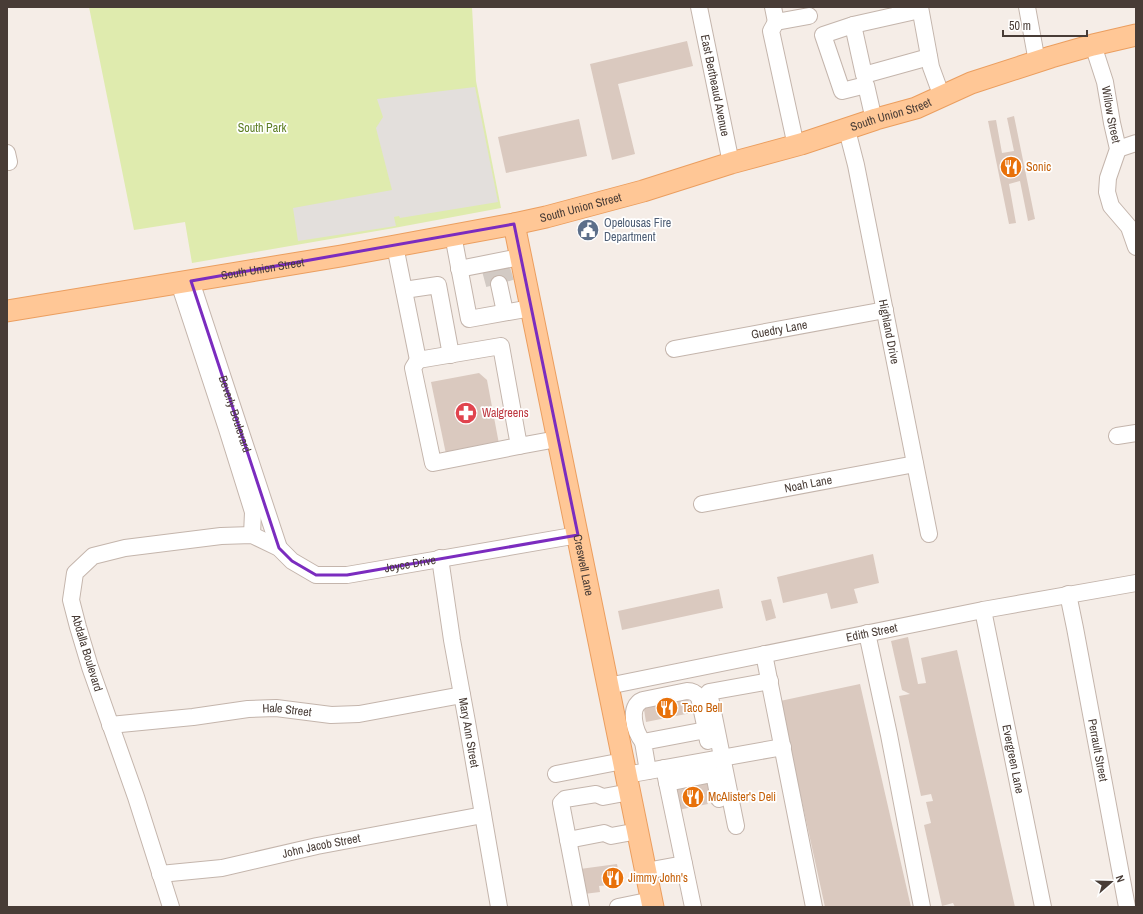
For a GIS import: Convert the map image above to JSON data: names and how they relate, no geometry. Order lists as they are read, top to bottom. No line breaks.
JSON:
{"streets":{"main road":["South Union Street","Creswell Lane"],"street":["East Bertheaud Avenue","Willow Street","Guedry Lane","Highland Drive","Beverly Boulevard","Noah Lane","Joyce Drive","Edith Street","Abdalla Boulevard","Hale Street","Mary Ann Street","Perrault Street","Evergreen Lane","John Jacob Street"]},"crossings":[["East Bertheaud Avenue","South Union Street"],["Willow Street","South Union Street"],["South Union Street","Highland Drive"],["South Union Street","Beverly Boulevard"],["South Union Street","Creswell Lane"],["Guedry Lane","Highland Drive"],["Highland Drive","Noah Lane"],["Beverly Boulevard","Joyce Drive"],["Beverly Boulevard","Abdalla Boulevard"],["Joyce Drive","Creswell Lane"],["Joyce Drive","Abdalla Boulevard"],["Joyce Drive","Mary Ann Street"],["Creswell Lane","Edith Street"],["Edith Street","Perrault Street"],["Edith Street","Evergreen Lane"],["Abdalla Boulevard","Hale Street"],["Abdalla Boulevard","John Jacob Street"],["Hale Street","Mary Ann Street"],["Mary Ann Street","John Jacob Street"]],"parks":["South Park"],"places":{"restaurant":["Sonic","Taco Bell","McAlister's Deli","Jimmy John's"],"public building":["Opelousas Fire Department"],"pharmacy":["Walgreens"]},"scale_bar":"50 m","north":"right"}
